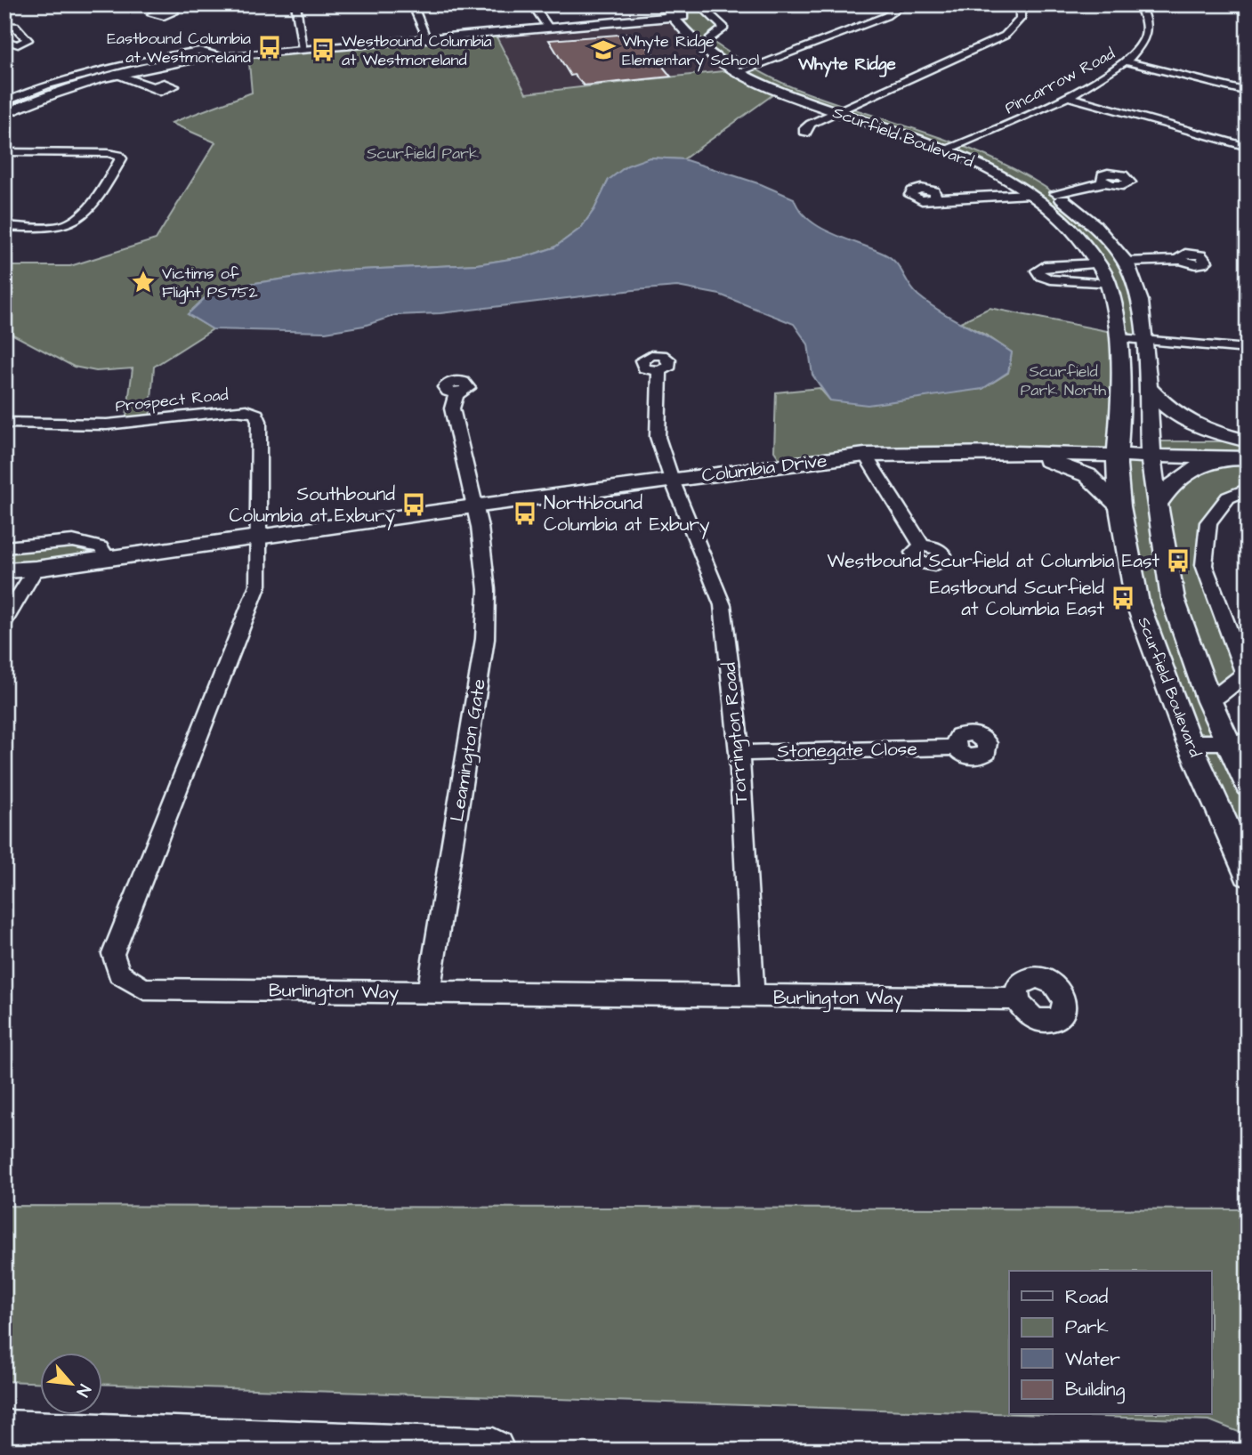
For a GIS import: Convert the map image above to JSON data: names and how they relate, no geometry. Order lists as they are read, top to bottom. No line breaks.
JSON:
{"streets":{"street":["Pincarrow Road","Scurfield Boulevard","Prospect Road","Columbia Drive","Torrington Road","Leamington Gate","Stonegate Close","Burlington Way"]},"crossings":[["Pincarrow Road","Scurfield Boulevard"],["Scurfield Boulevard","Columbia Drive"],["Prospect Road","Columbia Drive"],["Prospect Road","Burlington Way"],["Columbia Drive","Torrington Road"],["Columbia Drive","Leamington Gate"],["Columbia Drive","Burlington Way"],["Torrington Road","Stonegate Close"],["Torrington Road","Burlington Way"],["Leamington Gate","Burlington Way"]],"districts":["Whyte Ridge"],"parks":["Scurfield Park","Scurfield Park North"],"places":{"bus stop":["Eastbound Columbia at Westmoreland","Westbound Columbia at Westmoreland","Southbound Columbia at Exbury","Northbound Columbia at Exbury","Westbound Scurfield at Columbia East","Eastbound Scurfield at Columbia East"],"school or university":["Whyte Ridge Elementary School"],"place":["Victims of Flight PS752"]},"legend":["Road","Park","Water","Building"],"north":"bottom right"}
